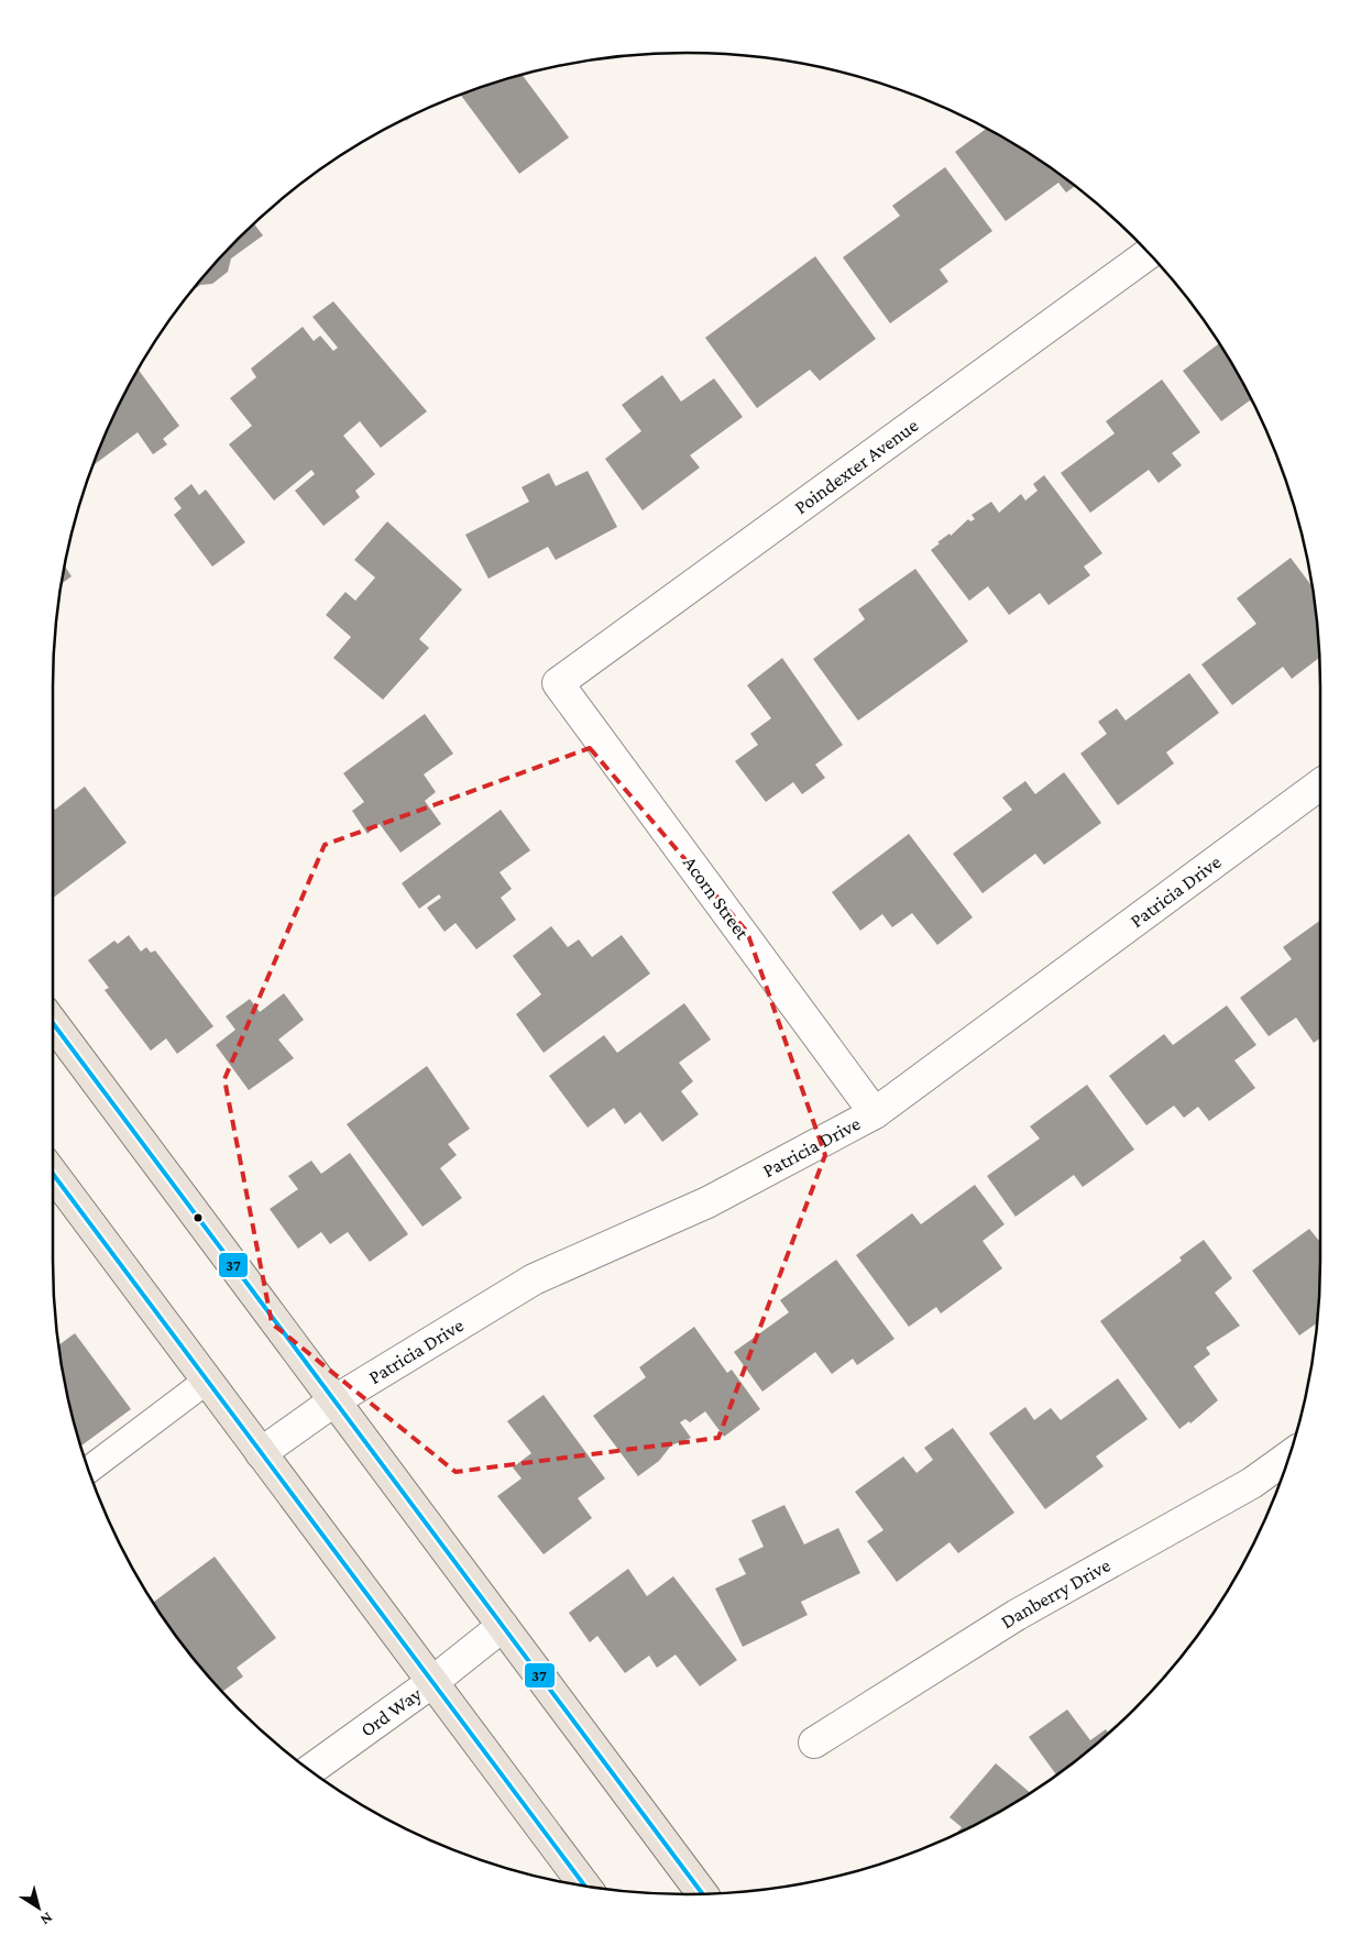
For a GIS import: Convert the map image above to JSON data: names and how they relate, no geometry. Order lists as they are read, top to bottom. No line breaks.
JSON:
{"streets":{"street":["Poindexter Avenue","Patricia Drive","Acorn Street","Danberry Drive","Ord Way"]},"crossings":[["Poindexter Avenue","Acorn Street"],["Patricia Drive","Acorn Street"]],"lines":["transit line 37"],"north":"bottom right"}
